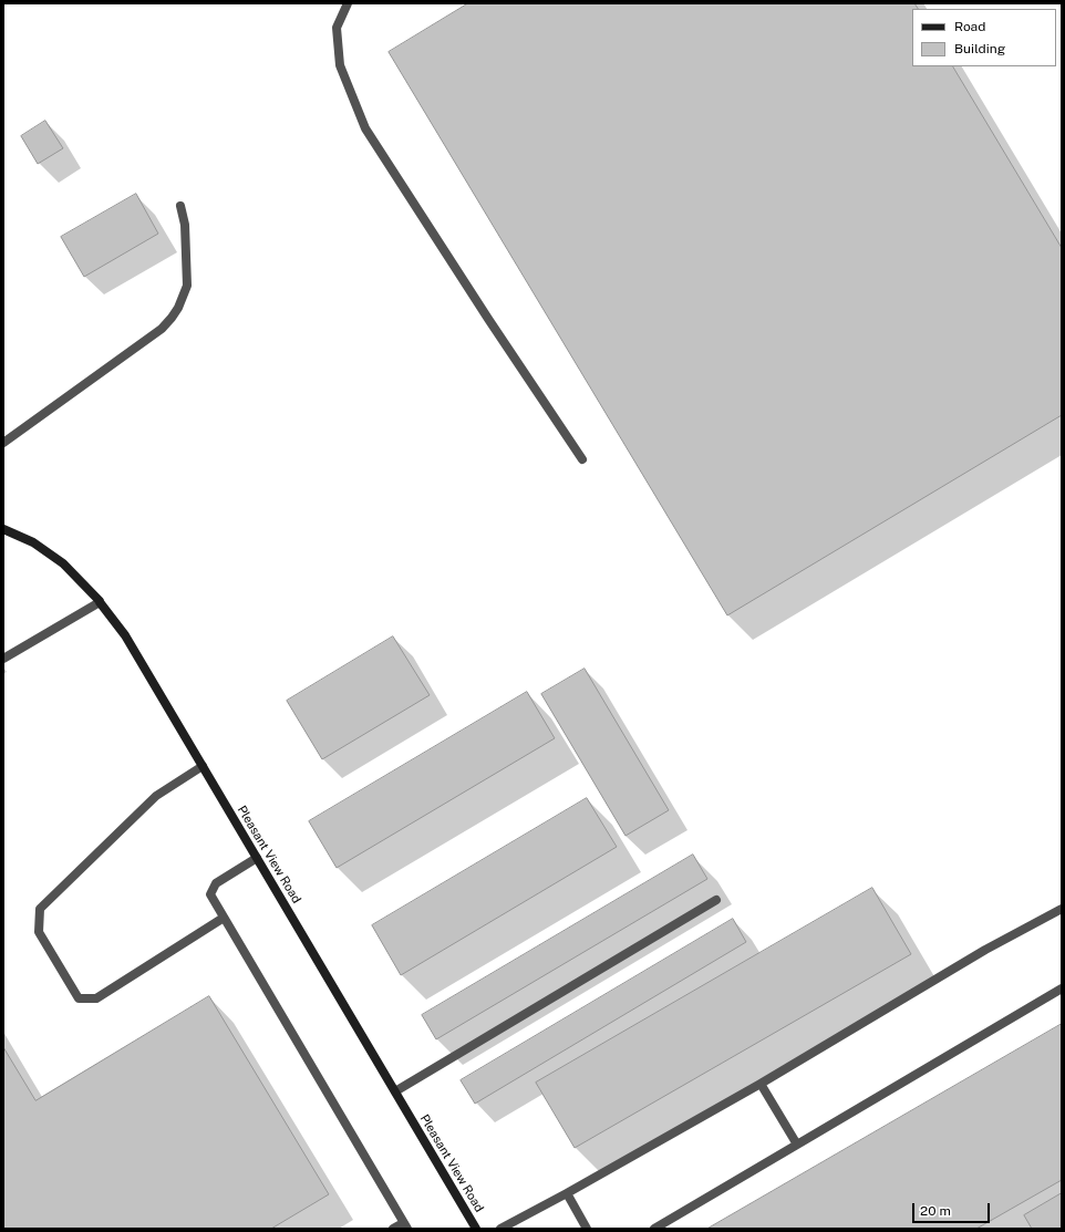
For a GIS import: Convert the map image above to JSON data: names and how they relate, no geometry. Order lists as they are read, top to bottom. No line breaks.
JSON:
{"streets":{"street":["Pleasant View Road"]},"legend":["Road","Building"],"scale_bar":"20 m"}
